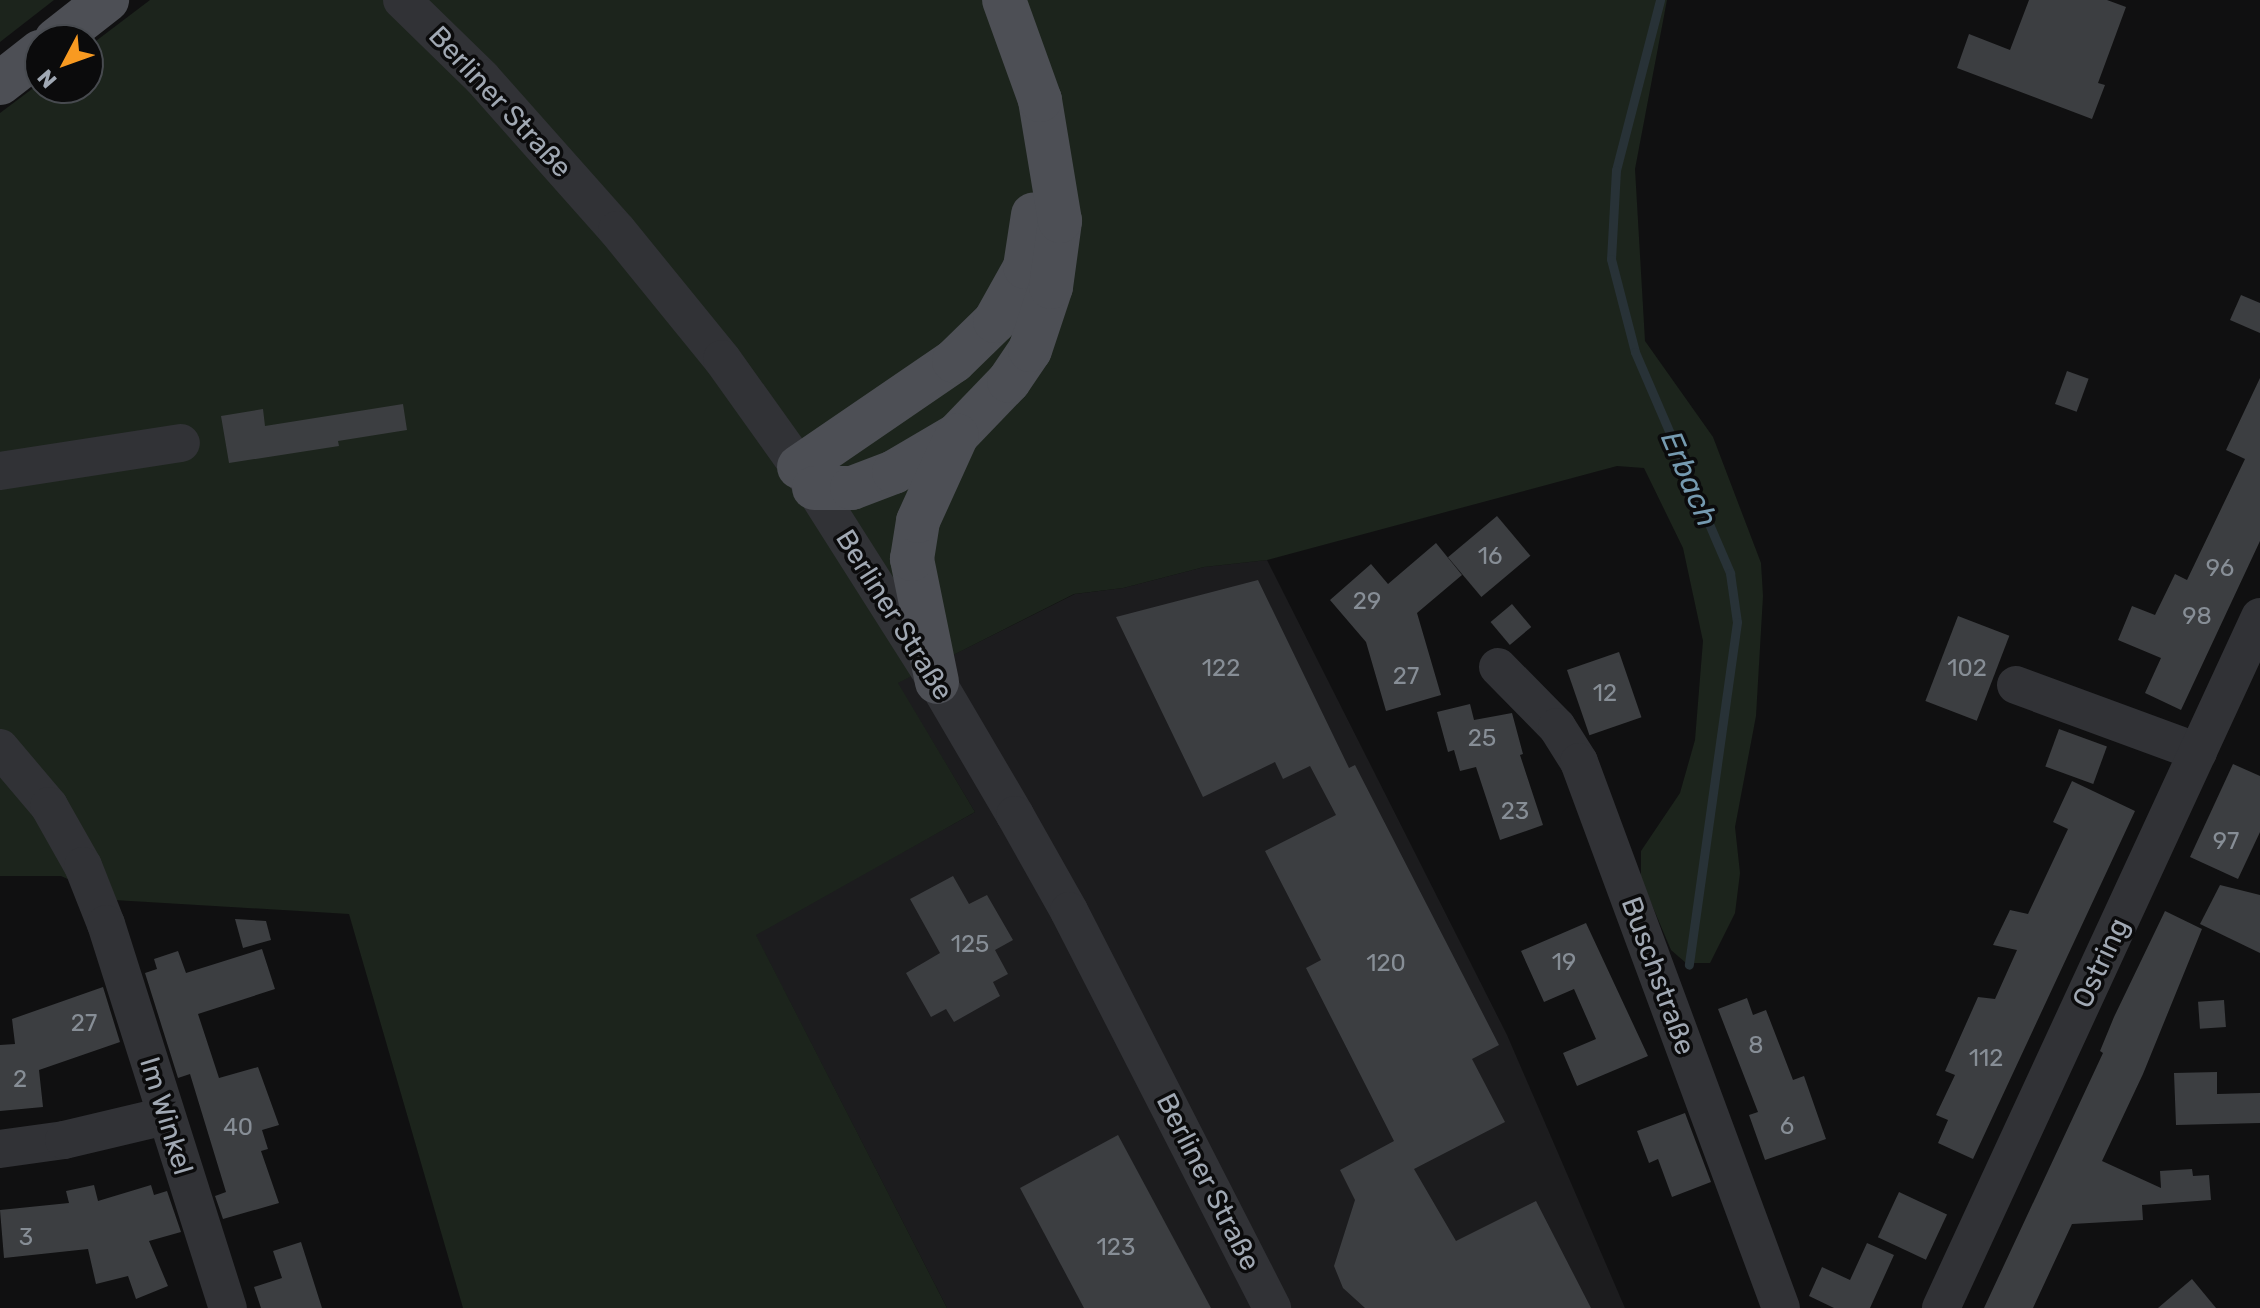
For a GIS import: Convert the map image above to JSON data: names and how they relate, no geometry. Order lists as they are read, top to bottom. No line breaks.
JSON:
{"streets":{"street":["Berliner Straße","Ostring","Buschstraße","Im Winkel"]},"water":["Erbach"],"house_numbers":["16","96","29","98","122","102","27","12","25","23","97","125","19","120","27","8","112","2","6","40","3","123"],"north":"bottom left"}
